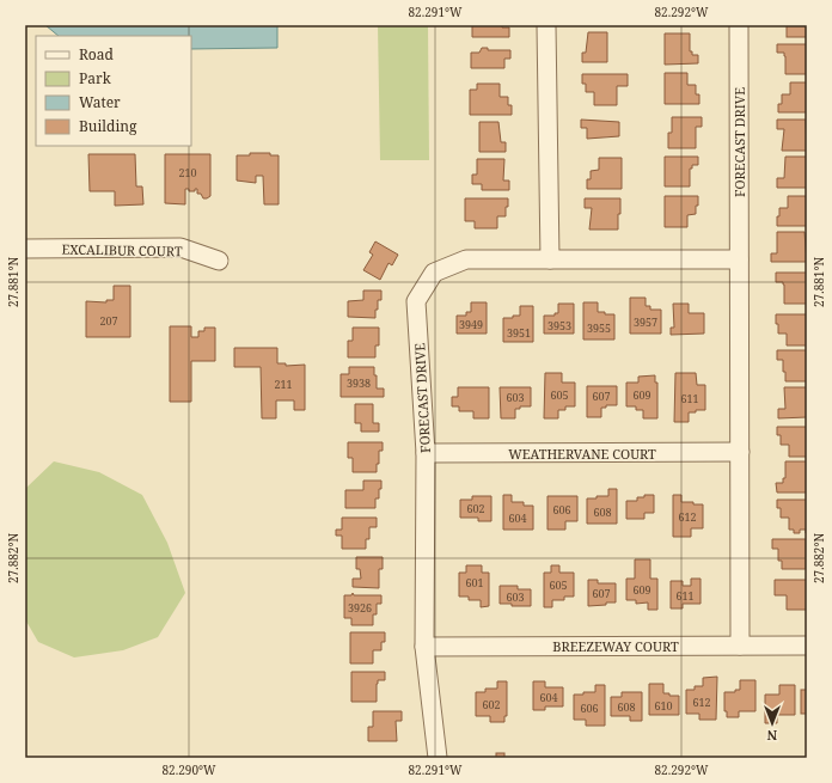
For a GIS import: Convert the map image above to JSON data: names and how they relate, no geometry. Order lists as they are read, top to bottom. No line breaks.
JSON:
{"streets":{"street":["FORECAST DRIVE","EXCALIBUR COURT","WEATHERVANE COURT","BREEZEWAY COURT"]},"crossings":[["FORECAST DRIVE","WEATHERVANE COURT"],["FORECAST DRIVE","BREEZEWAY COURT"]],"house_numbers":["210","207","3957","3949","3953","3955","3951","3938","211","605","609","607","603","611","602","606","608","612","604","601","605","609","607","611","603","3926","604","612","602","610","608","606"],"legend":["Road","Park","Water","Building"],"north":"bottom","coordinates":["82.291°W","82.292°W","27.881°N","27.882°N","82.290°W"]}
